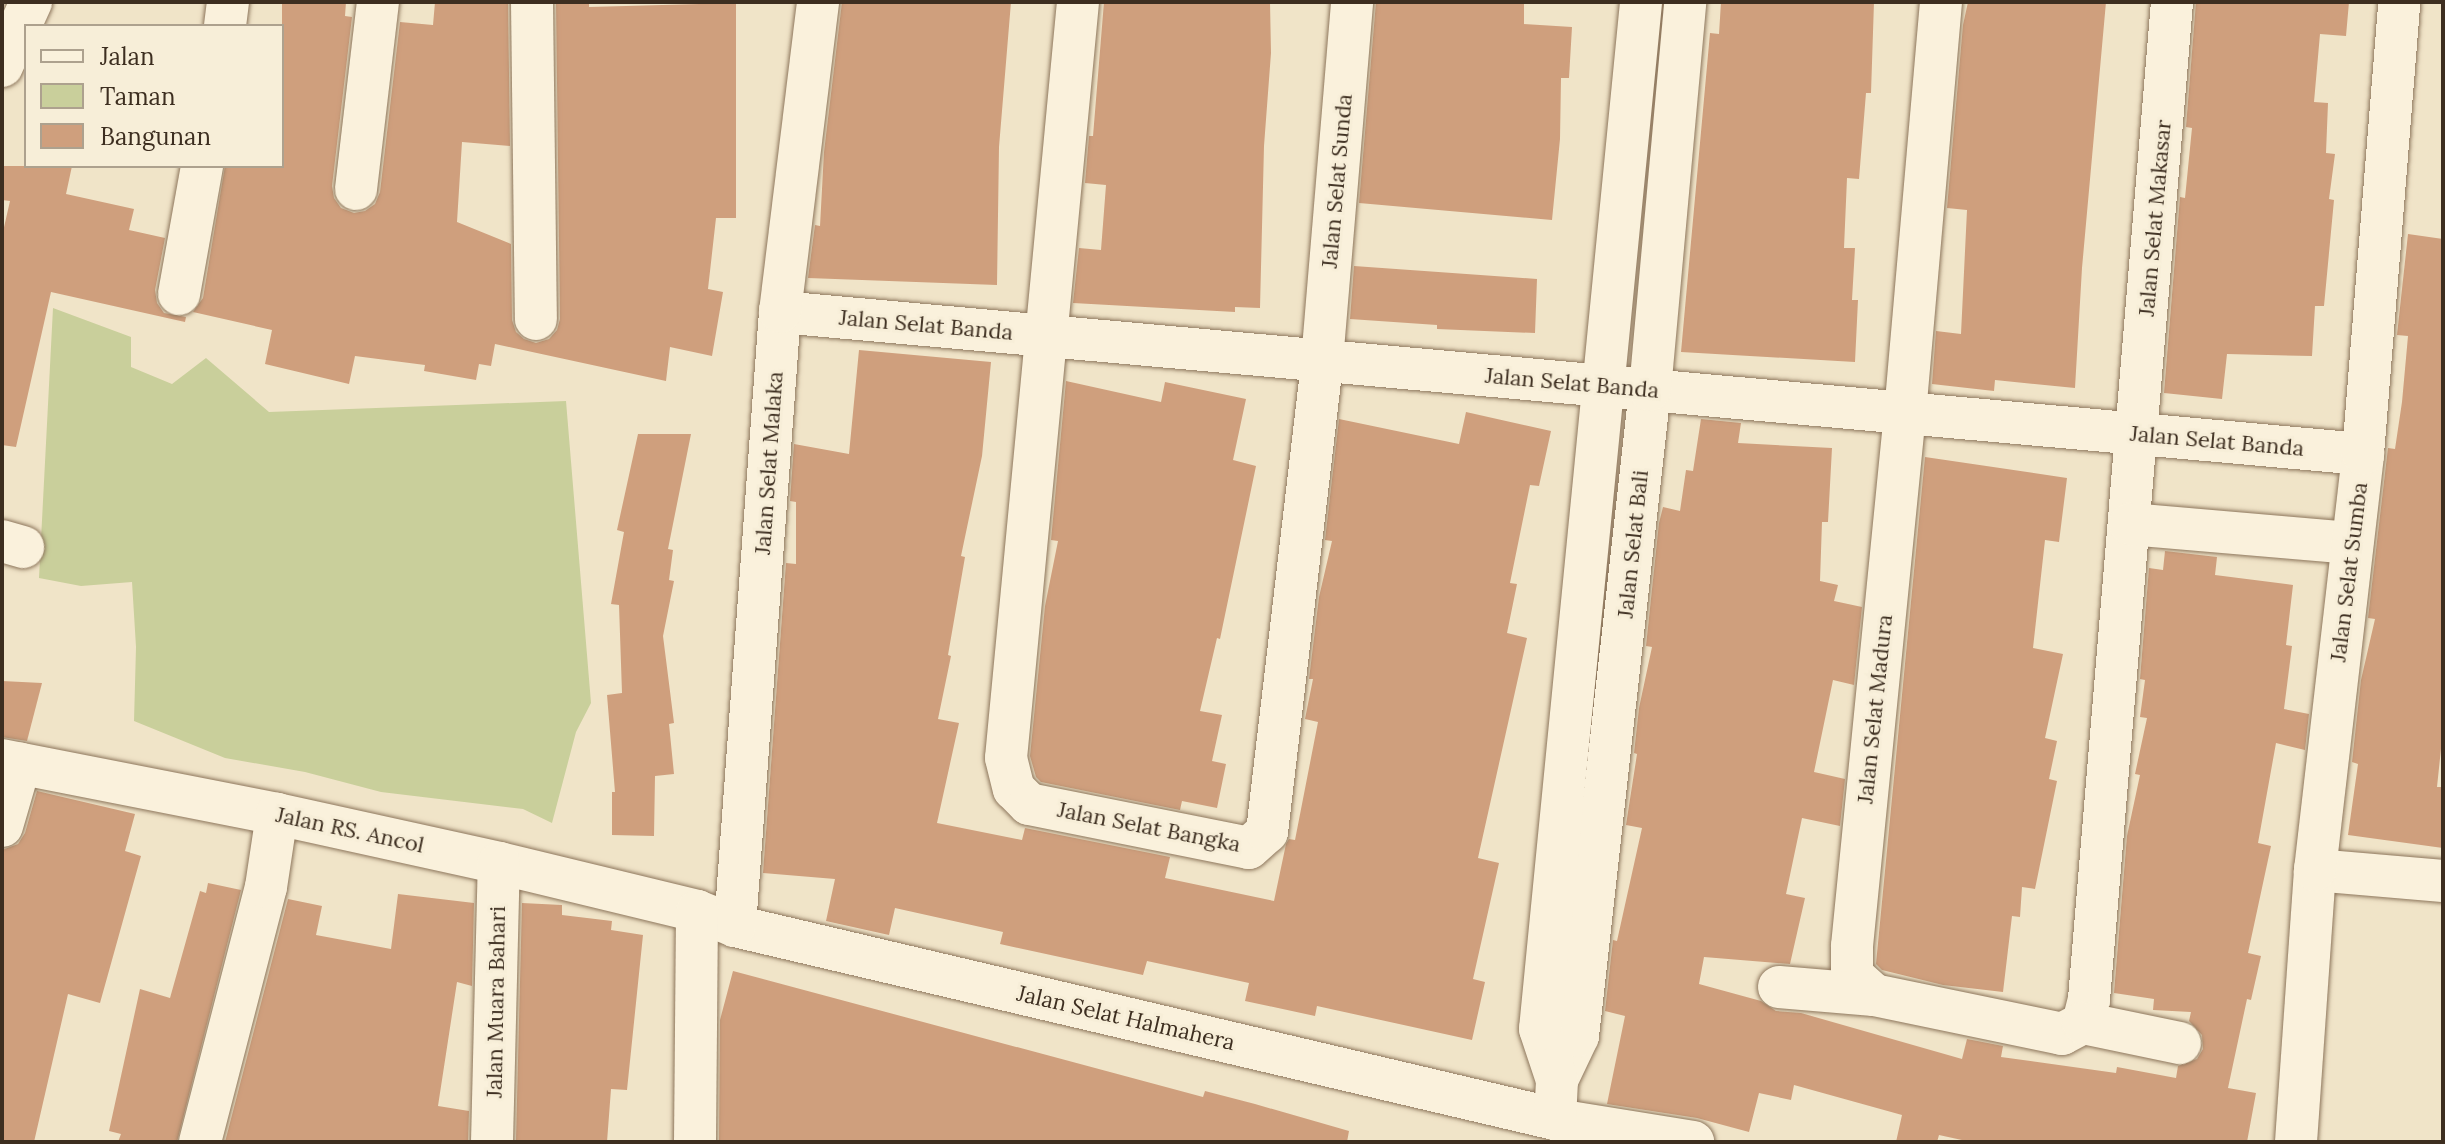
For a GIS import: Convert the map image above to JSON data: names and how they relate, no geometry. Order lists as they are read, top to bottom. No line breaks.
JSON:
{"streets":{"street":["Jalan Selat Sunda","Jalan Selat Makasar","Jalan Selat Banda","Jalan Selat Malaka","Jalan Selat Bali","Jalan Selat Sumba","Jalan Selat Madura","Jalan Selat Bangka","Jalan RS. Ancol","Jalan Muara Bahari","Jalan Selat Halmahera"]},"crossings":[["Jalan Selat Sunda","Jalan Selat Banda"],["Jalan Selat Sunda","Jalan Selat Bangka"],["Jalan Selat Makasar","Jalan Selat Banda"],["Jalan Selat Banda","Jalan Selat Malaka"],["Jalan Selat Banda","Jalan Selat Bali"],["Jalan Selat Banda","Jalan Selat Sumba"],["Jalan Selat Banda","Jalan Selat Madura"],["Jalan Selat Banda","Jalan Selat Bangka"],["Jalan Selat Malaka","Jalan RS. Ancol"],["Jalan Selat Malaka","Jalan Selat Halmahera"],["Jalan Selat Bali","Jalan Selat Halmahera"],["Jalan RS. Ancol","Jalan Muara Bahari"],["Jalan RS. Ancol","Jalan Selat Halmahera"]],"legend":["Jalan","Taman","Bangunan"]}
